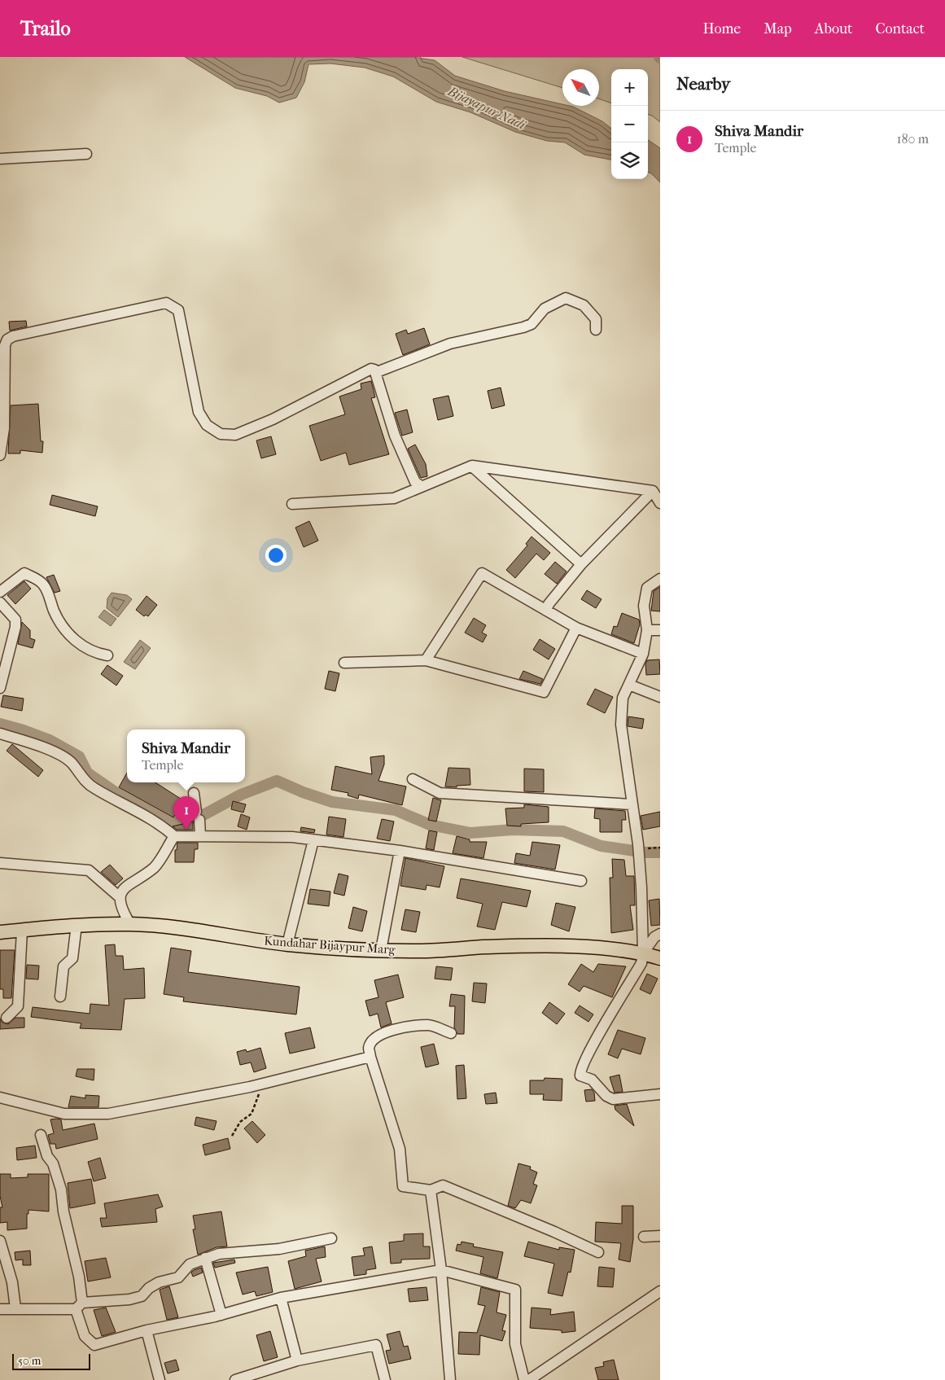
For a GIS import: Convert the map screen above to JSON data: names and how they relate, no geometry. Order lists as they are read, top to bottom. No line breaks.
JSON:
{"streets":{"main road":["Kundahar Bijaypur Marg"]},"water":["Bijayapur Nadi"],"scale_bar":"50 m","north":"top left","page":{"header":"Trailo","nav":["Home","Map","About","Contact"],"heading":"Nearby","map_buttons":["+","−"],"list":[{"mark":"1","name":"Shiva Mandir","note":"Temple","value":"180 m"}],"popup":["Shiva Mandir","Temple"],"pins":"1","scale":"50 m"}}
